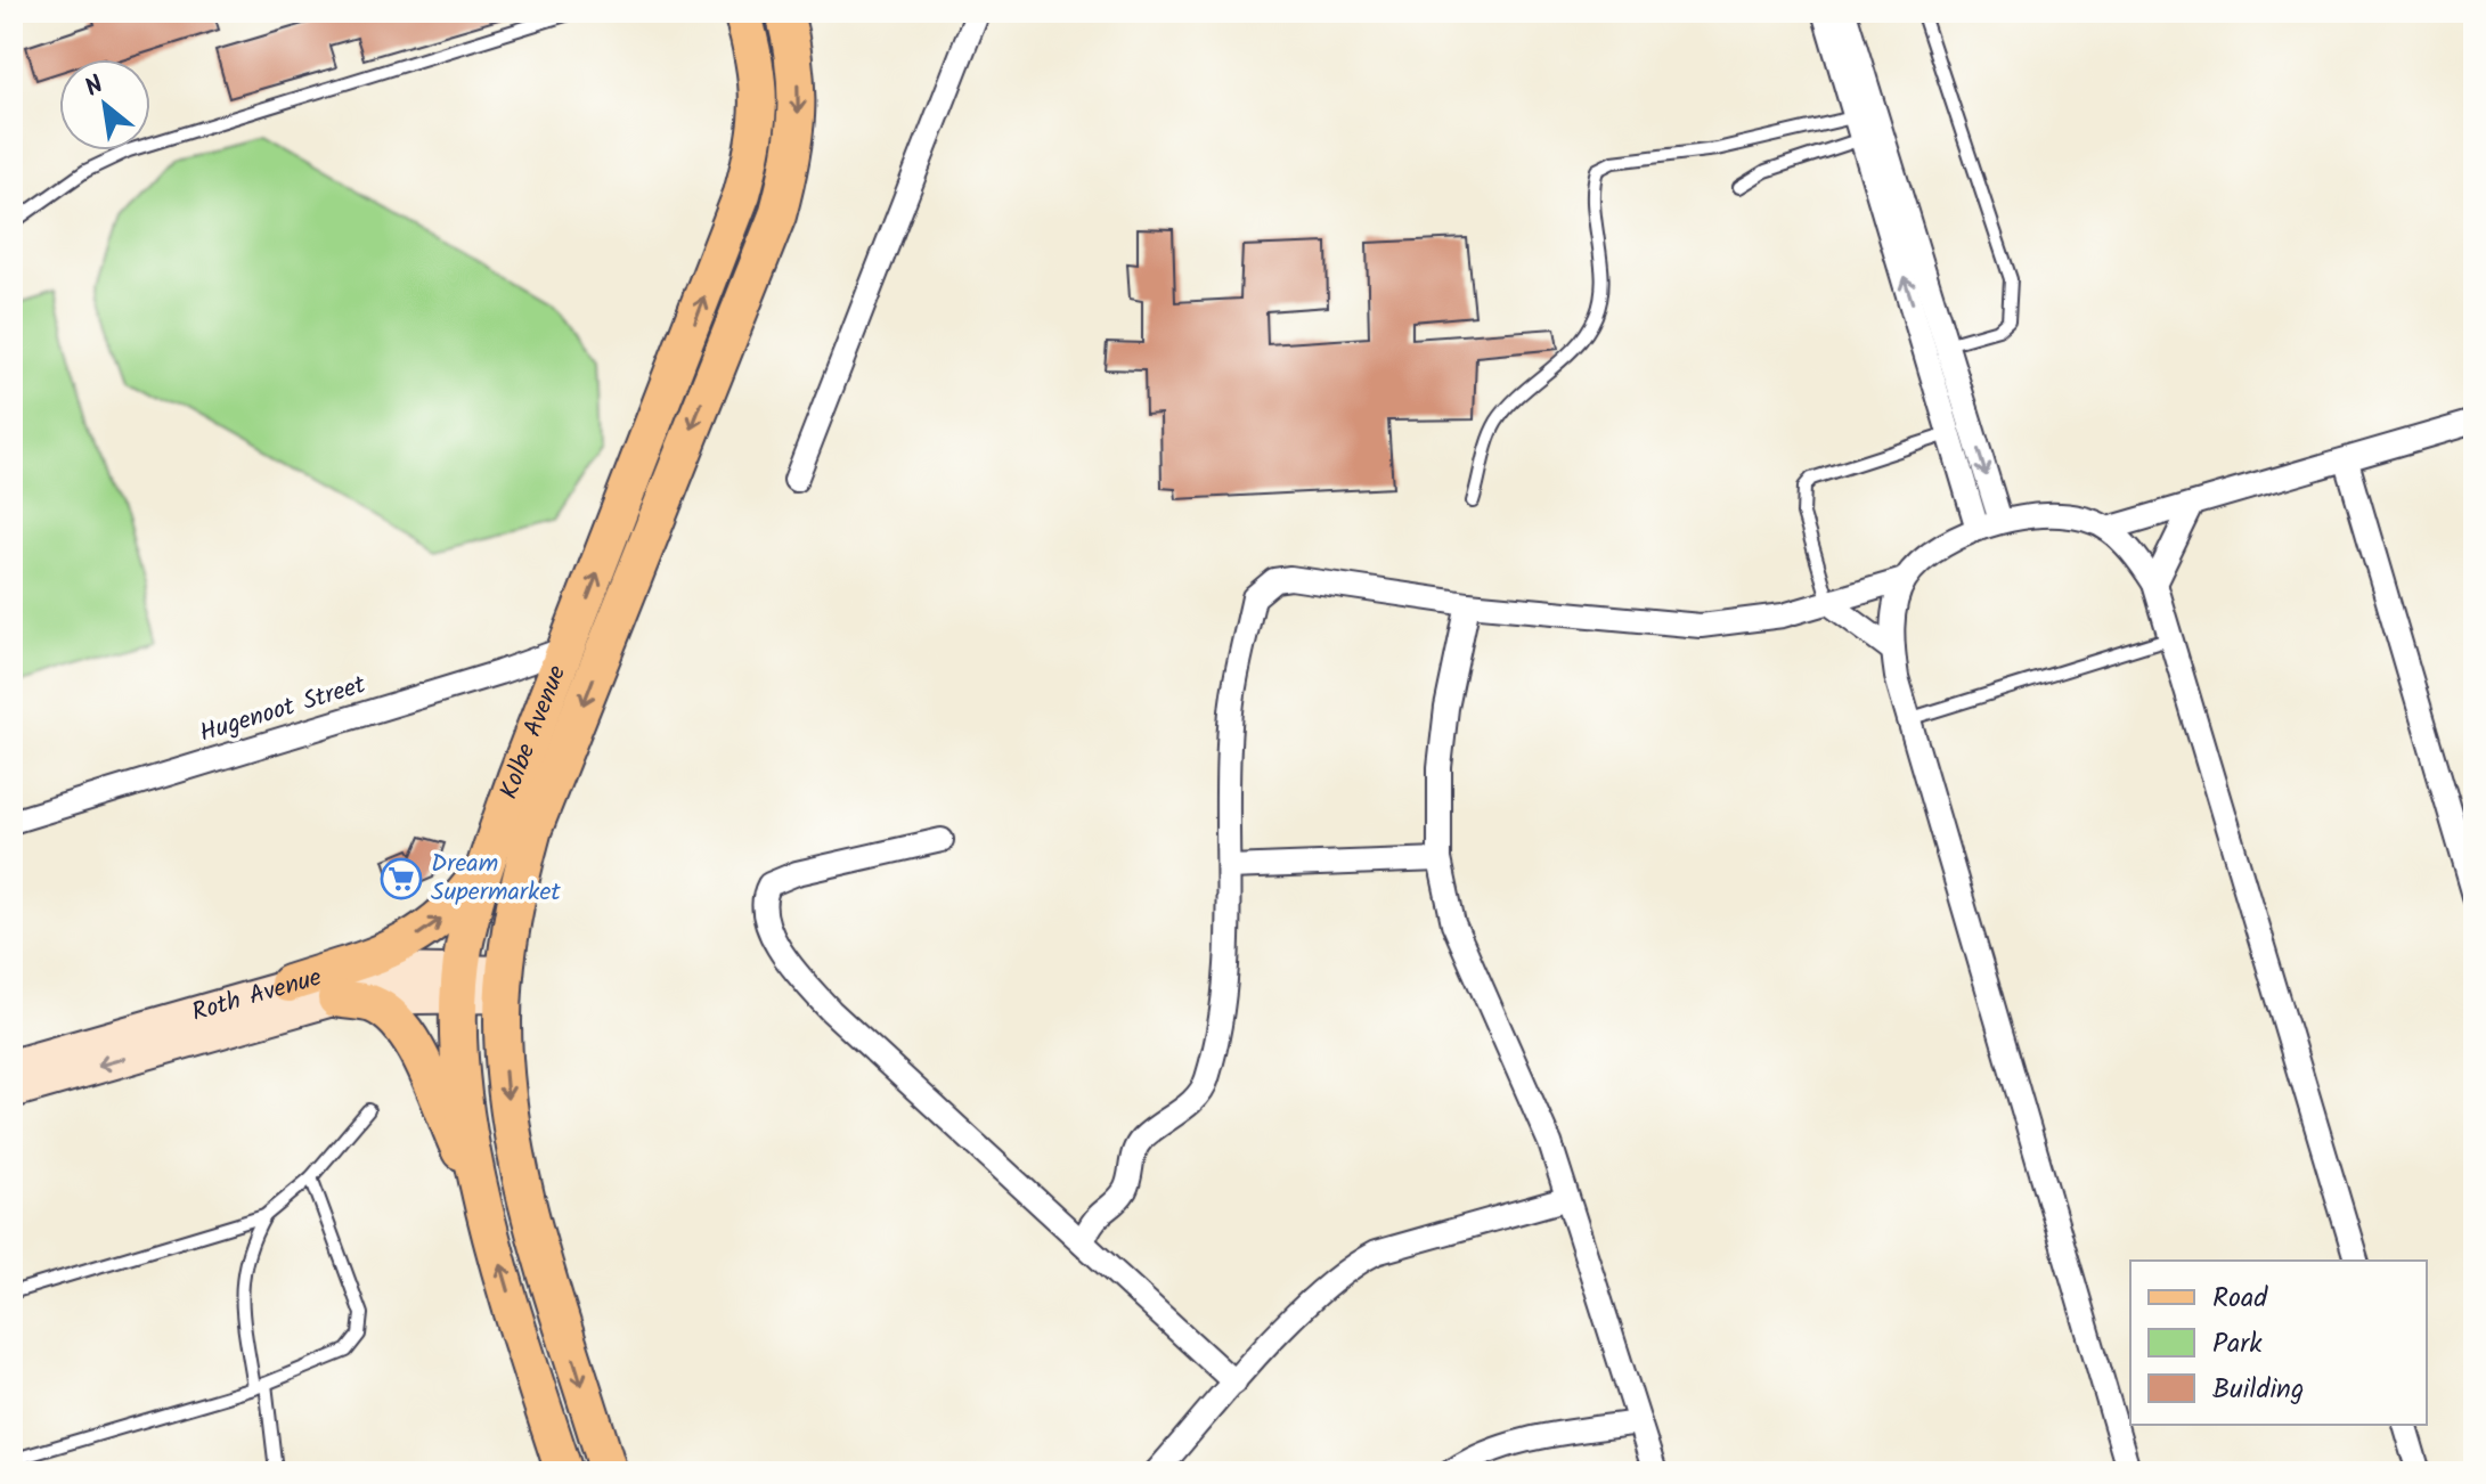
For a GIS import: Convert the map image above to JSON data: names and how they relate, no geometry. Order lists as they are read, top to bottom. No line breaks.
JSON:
{"streets":{"main road":["Kolbe Avenue"],"street":["Hugenoot Street","Roth Avenue"]},"crossings":[["Hugenoot Street","Kolbe Avenue"],["Kolbe Avenue","Roth Avenue"]],"places":{"supermarket":["Dream Supermarket"]},"legend":["Road","Park","Building"],"north":"top left"}
